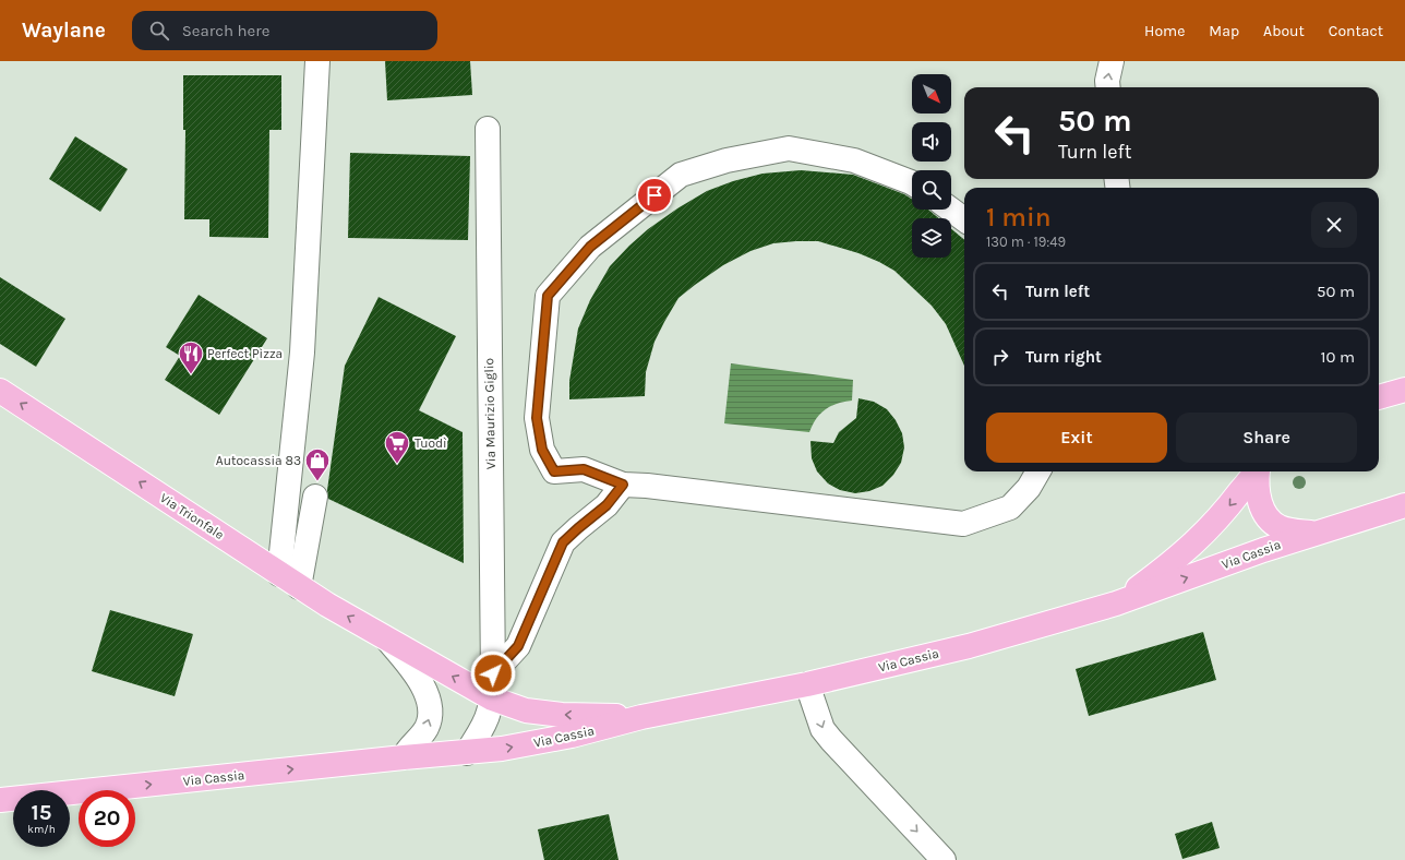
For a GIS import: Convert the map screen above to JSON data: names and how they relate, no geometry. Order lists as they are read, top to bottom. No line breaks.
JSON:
{"streets":{"main road":["Via Trionfale","Via Cassia"],"street":["Via Maurizio Giglio"]},"crossings":[["Via Maurizio Giglio","Via Trionfale"],["Via Maurizio Giglio","Via Cassia"],["Via Trionfale","Via Cassia"]],"one_way":["Via Trionfale"],"places":{"restaurant":["Perfect Pizza"],"supermarket":["Tuodì"],"shop":["Autocassia 83"]},"north":"bottom right","page":{"header":"Waylane","search":"Search here","nav":["Home","Map","About","Contact"],"turn":["50 m","Turn left"],"heading":["1 min","130 m · 19:49"],"list":[{"name":"Turn left","value":"50 m"},{"name":"Turn right","value":"10 m"}],"buttons":["Exit","Share"],"speed":"15 km/h","limit":"20"}}
